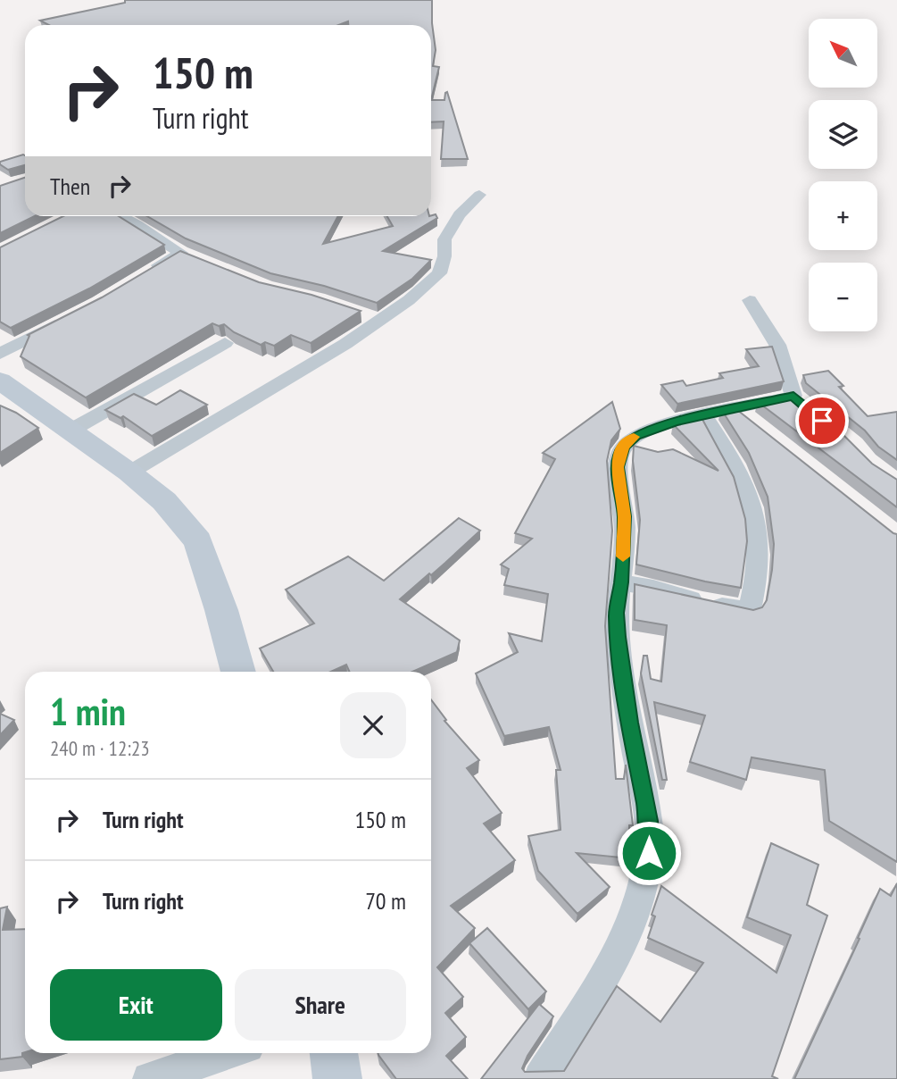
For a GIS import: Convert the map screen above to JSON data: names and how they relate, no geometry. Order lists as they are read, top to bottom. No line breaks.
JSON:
{"north":"top left","page":{"map_buttons":["+","−"],"turn":["150 m","Turn right"],"then":"Then","heading":["1 min","240 m · 12:23"],"list":[{"name":"Turn right","value":"150 m"},{"name":"Turn right","value":"70 m"}],"buttons":["Exit","Share"]}}
